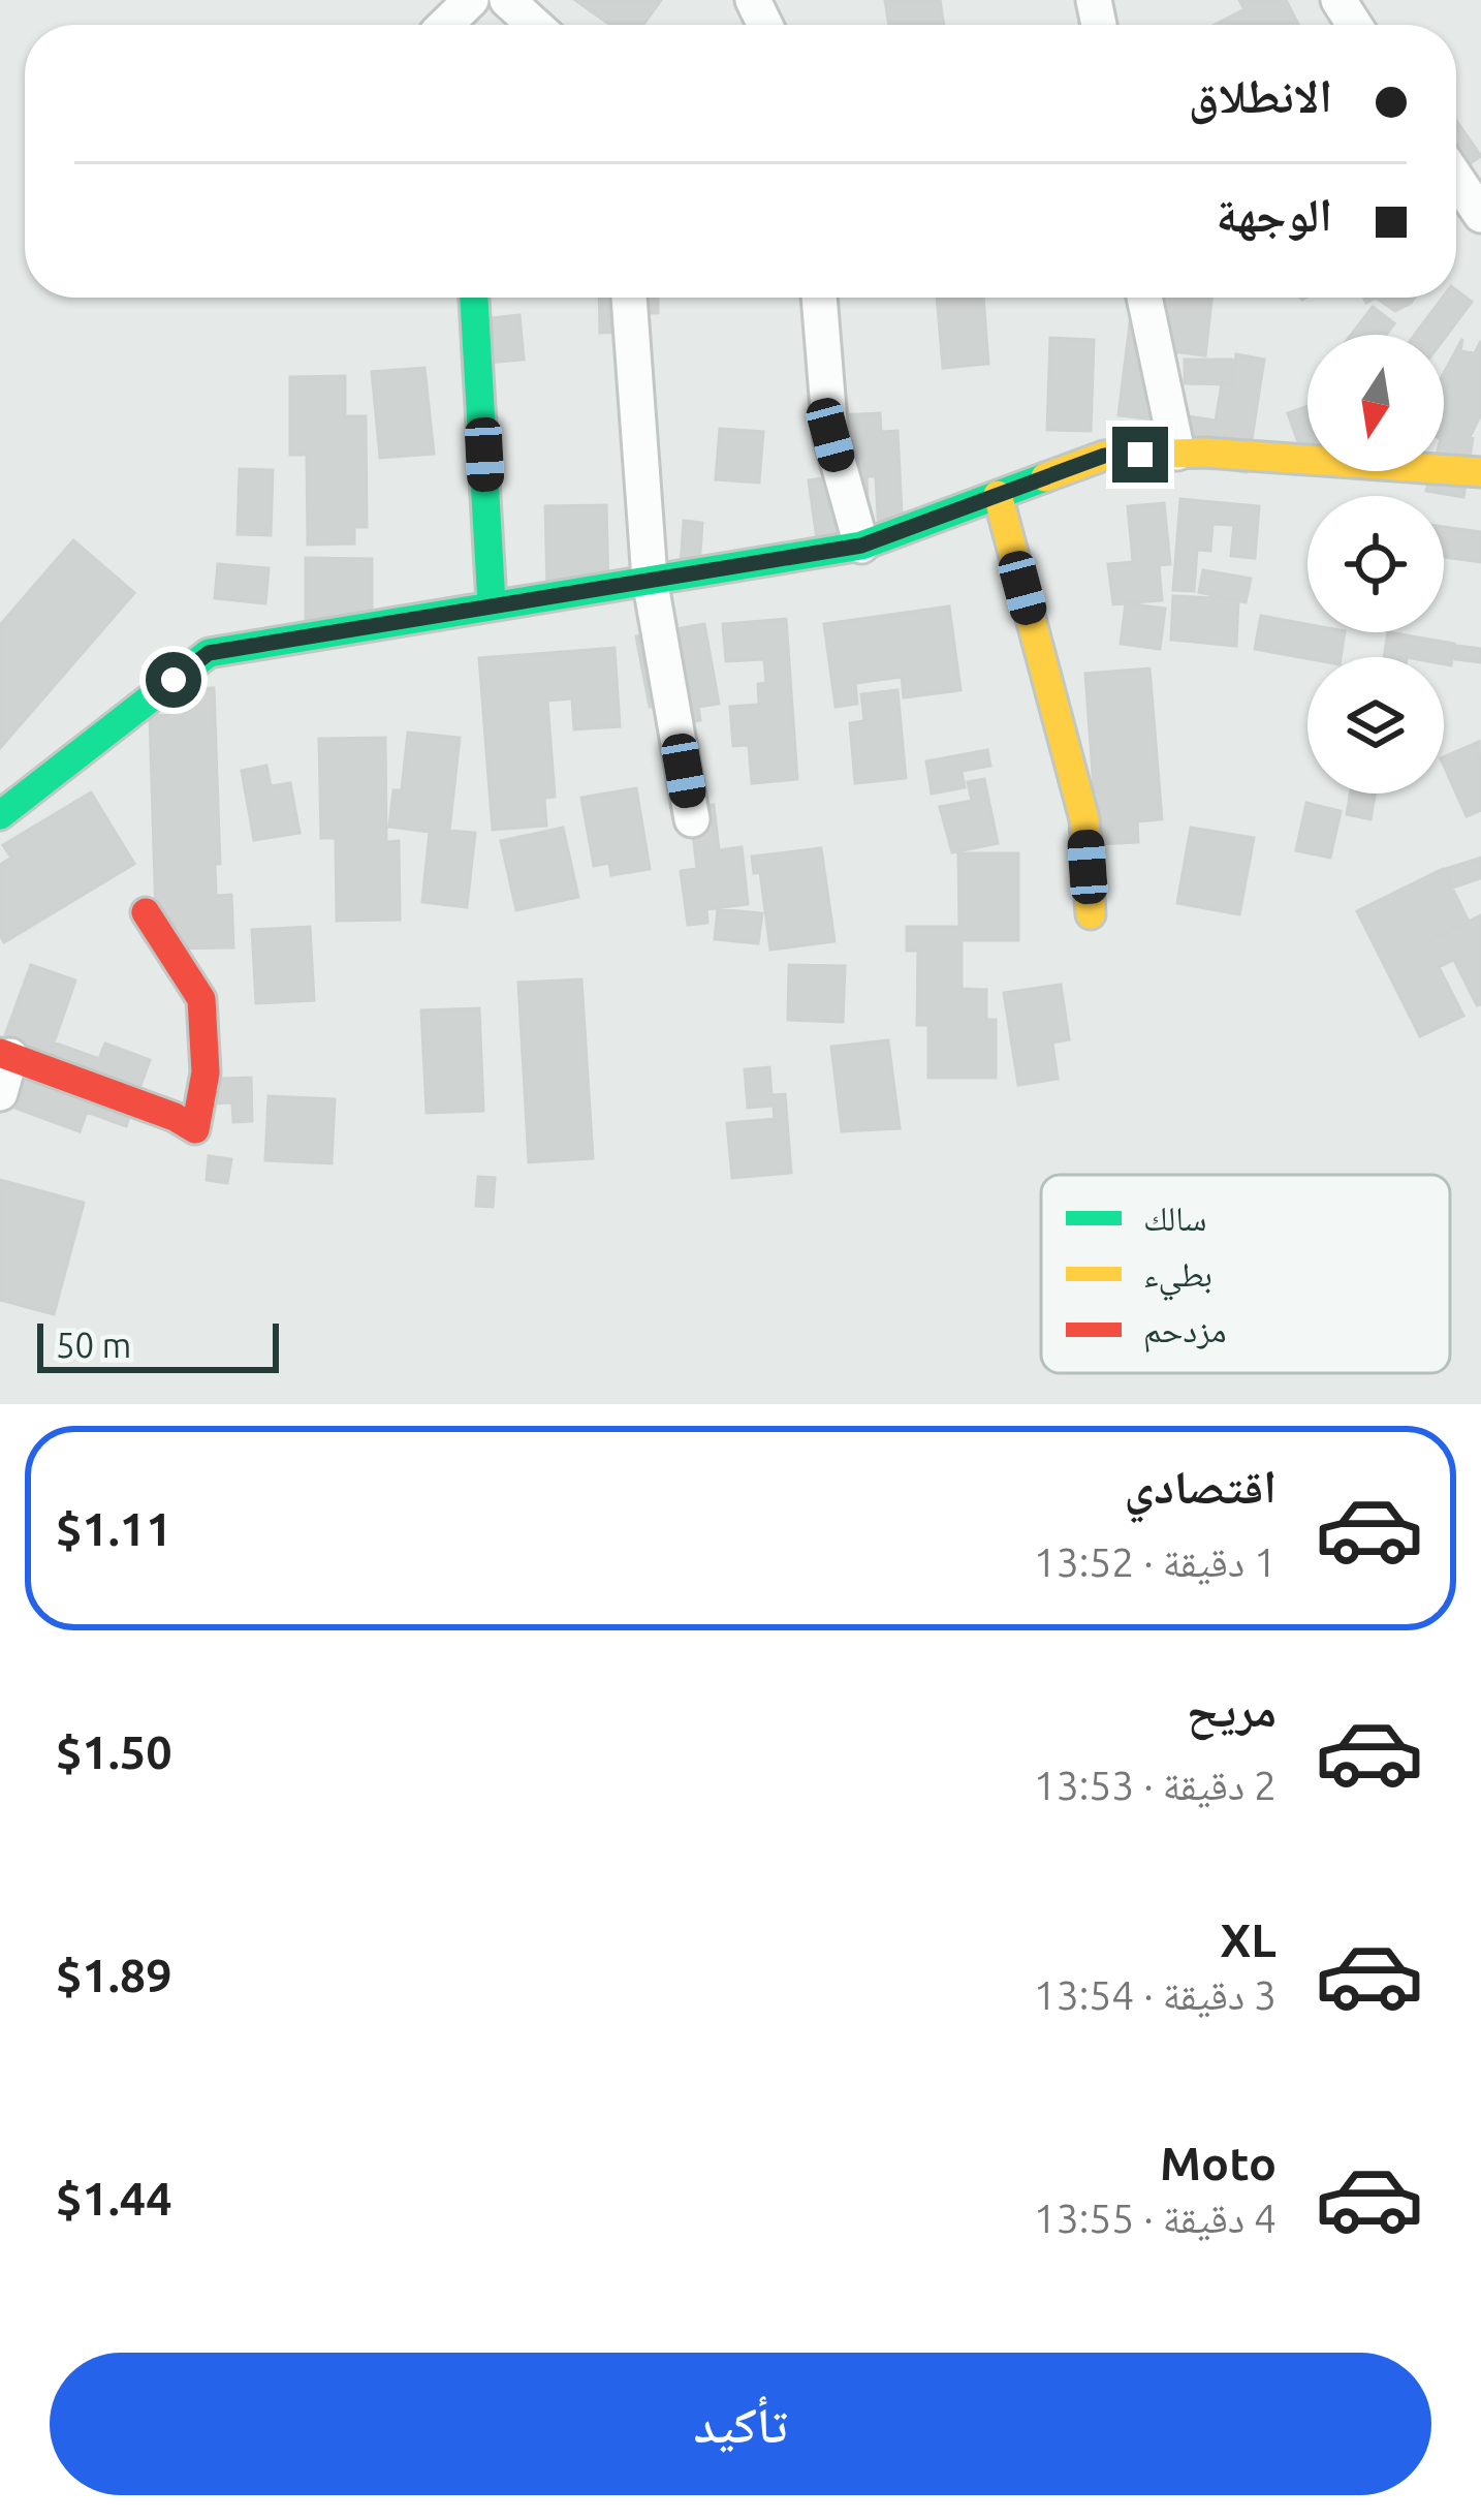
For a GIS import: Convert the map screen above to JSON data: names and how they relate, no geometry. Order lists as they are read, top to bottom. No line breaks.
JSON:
{"legend":["سالك","بطيء","مزدحم"],"scale_bar":"50 m","north":"bottom","page":{"banner":["الانطلاق","الوجهة"],"scale":"50 m","list":[{"name":"اقتصادي","note":"1 دقيقة · 13:52","value":"$1.11"},{"name":"مريح","note":"2 دقيقة · 13:53","value":"$1.50"},{"name":"XL","note":"3 دقيقة · 13:54","value":"$1.89"},{"name":"Moto","note":"4 دقيقة · 13:55","value":"$1.44"}],"buttons":"تأكيد"}}
